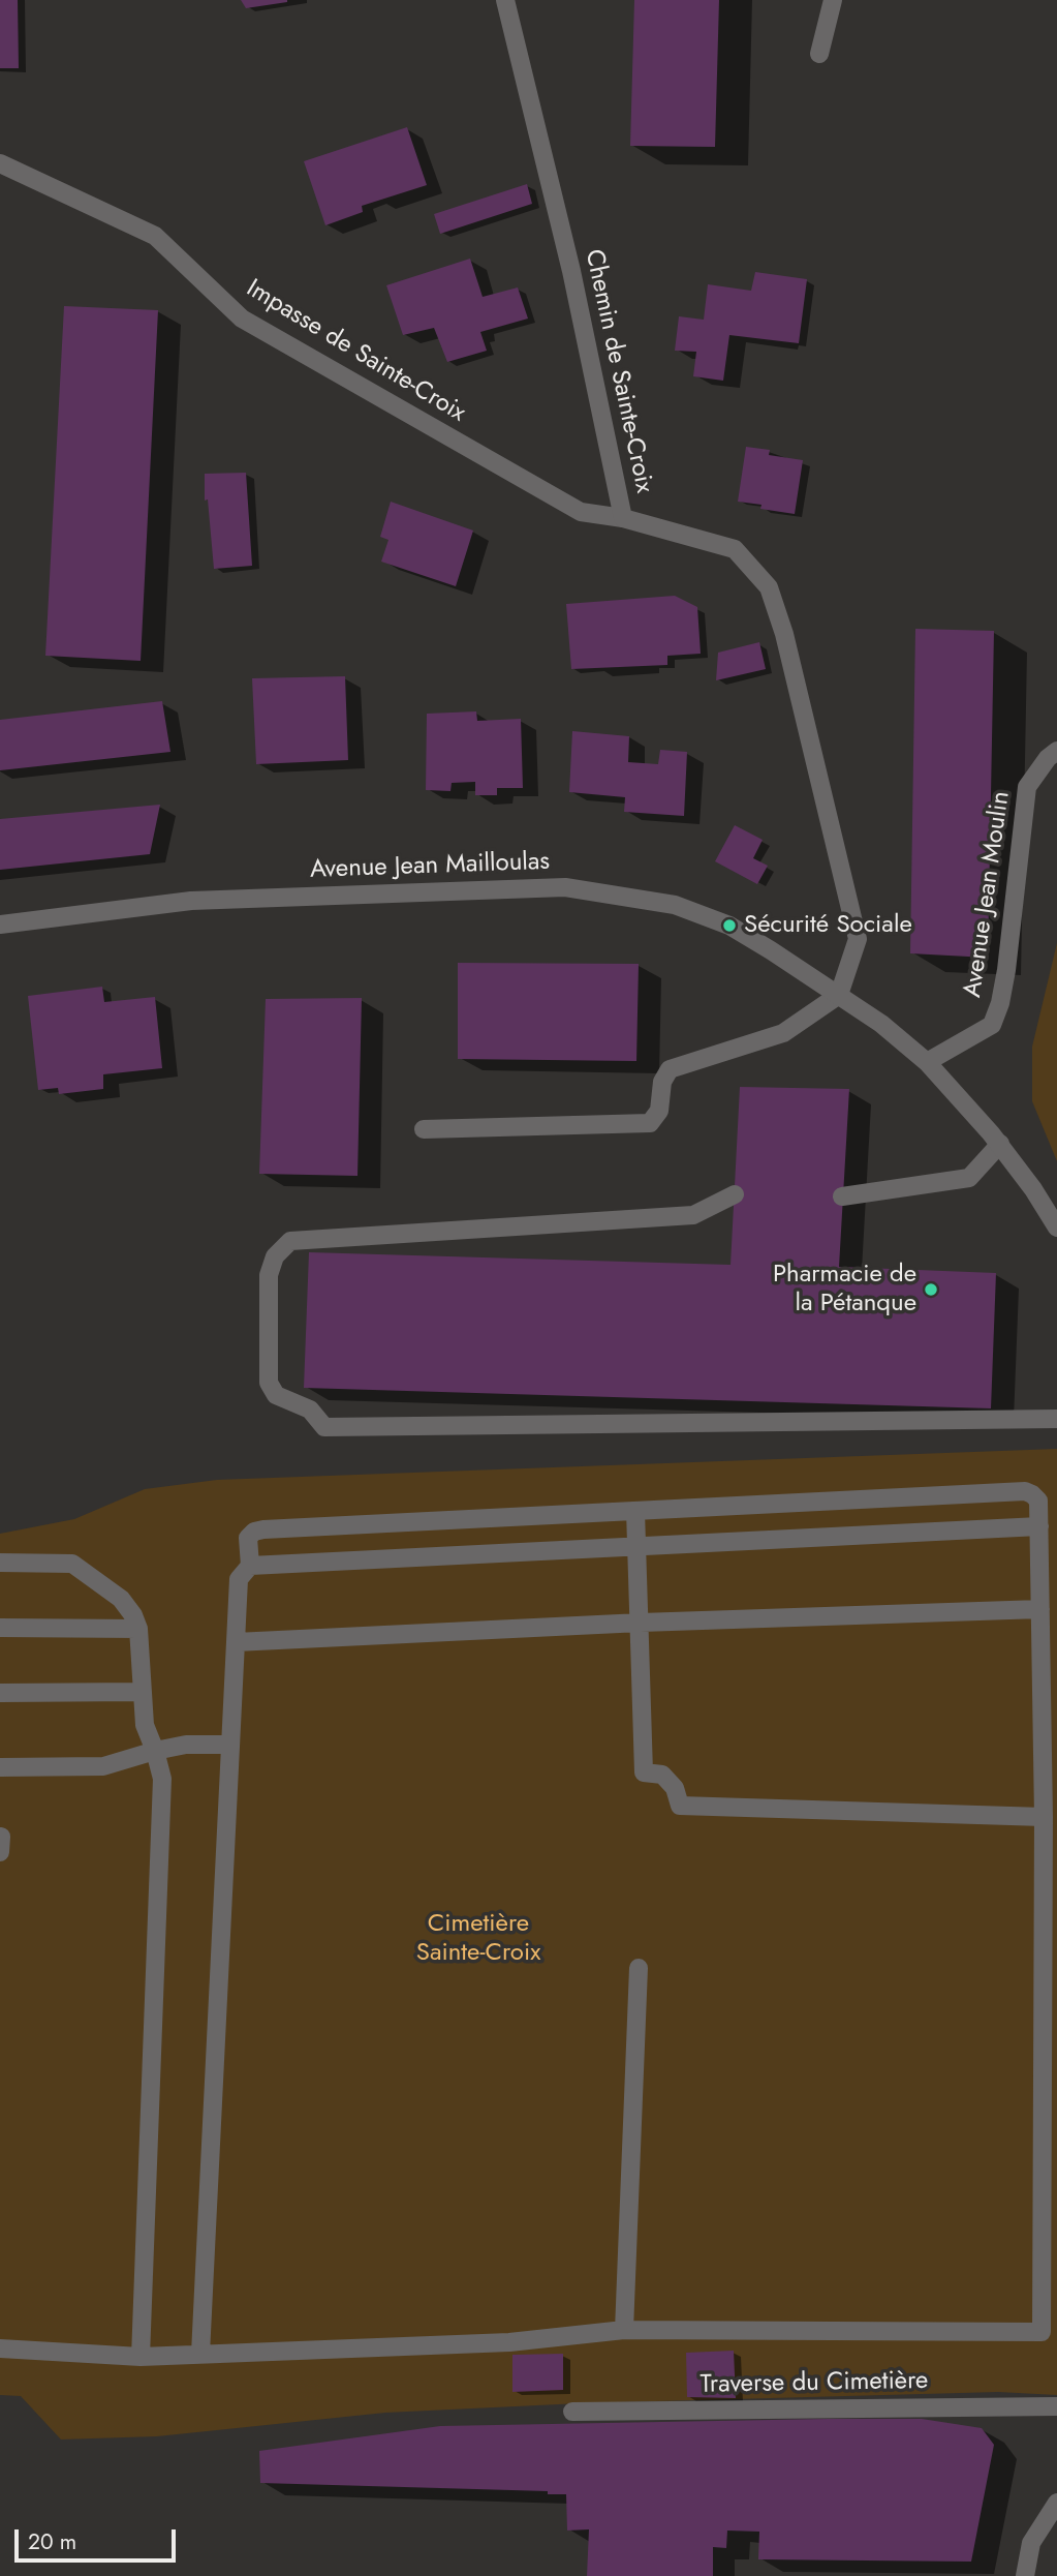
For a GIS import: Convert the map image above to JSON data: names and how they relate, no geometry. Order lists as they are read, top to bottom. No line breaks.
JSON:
{"streets":{"street":["Impasse de Sainte-Croix","Chemin de Sainte-Croix","Avenue Jean Mailloulas","Avenue Jean Moulin","Traverse du Cimetière"]},"crossings":[["Impasse de Sainte-Croix","Chemin de Sainte-Croix"],["Chemin de Sainte-Croix","Avenue Jean Mailloulas"],["Avenue Jean Mailloulas","Avenue Jean Moulin"]],"parks":["Cimetière Sainte-Croix"],"places":["Sécurité Sociale","Pharmacie de la Pétanque"],"scale_bar":"20 m"}
